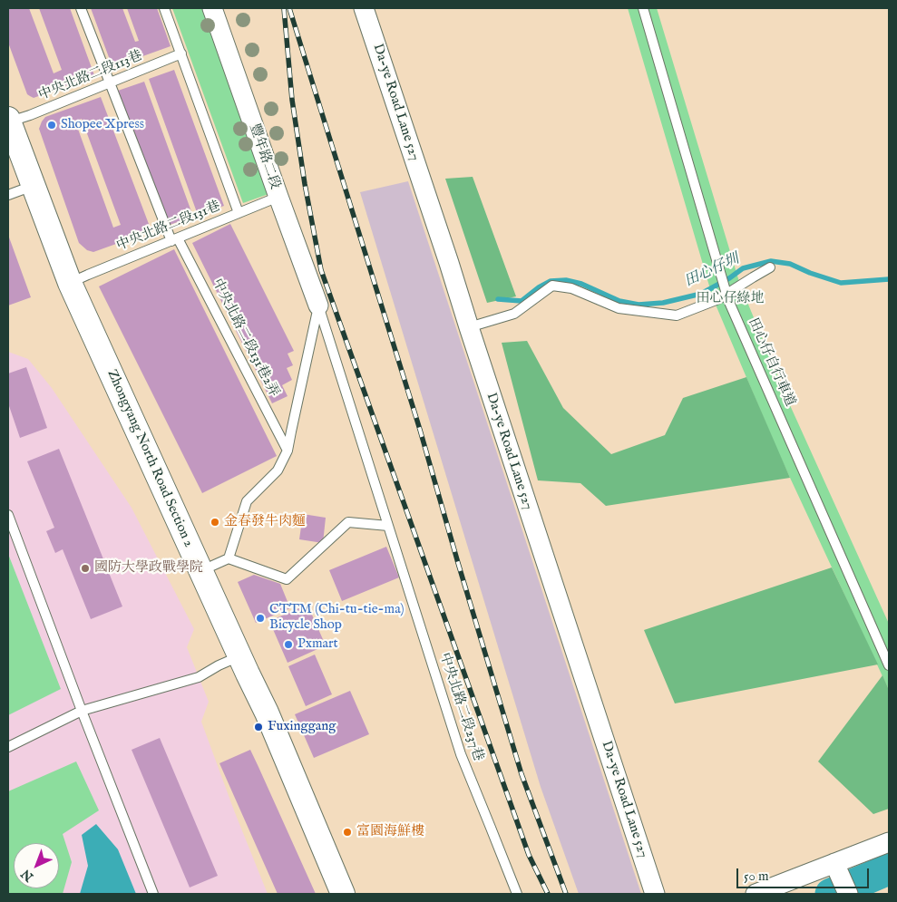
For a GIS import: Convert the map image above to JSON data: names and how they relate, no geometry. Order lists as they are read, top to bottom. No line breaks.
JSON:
{"streets":{"street":["Da-ye Road Lane 527","豐年路二段","Zhongyang North Road Section 2"],"lane":["中央北路二段113巷","中央北路二段131巷","中央北路二段131巷2弄","田心仔自行車道","中央北路二段237巷"]},"crossings":[["中央北路二段113巷","中央北路二段131巷2弄"],["中央北路二段113巷","Zhongyang North Road Section 2"],["豐年路二段","中央北路二段131巷"],["豐年路二段","中央北路二段237巷"],["中央北路二段131巷","中央北路二段131巷2弄"],["中央北路二段131巷","Zhongyang North Road Section 2"]],"water":["田心仔圳"],"parks":["田心仔綠地"],"places":["Shopee Xpress","金春發牛肉麵","國防大學政戰學院","CTTM (Chi-tu-tie-ma) Bicycle Shop","Pxmart","Fuxinggang","富園海鮮樓"],"scale_bar":"50 m","north":"bottom left"}
